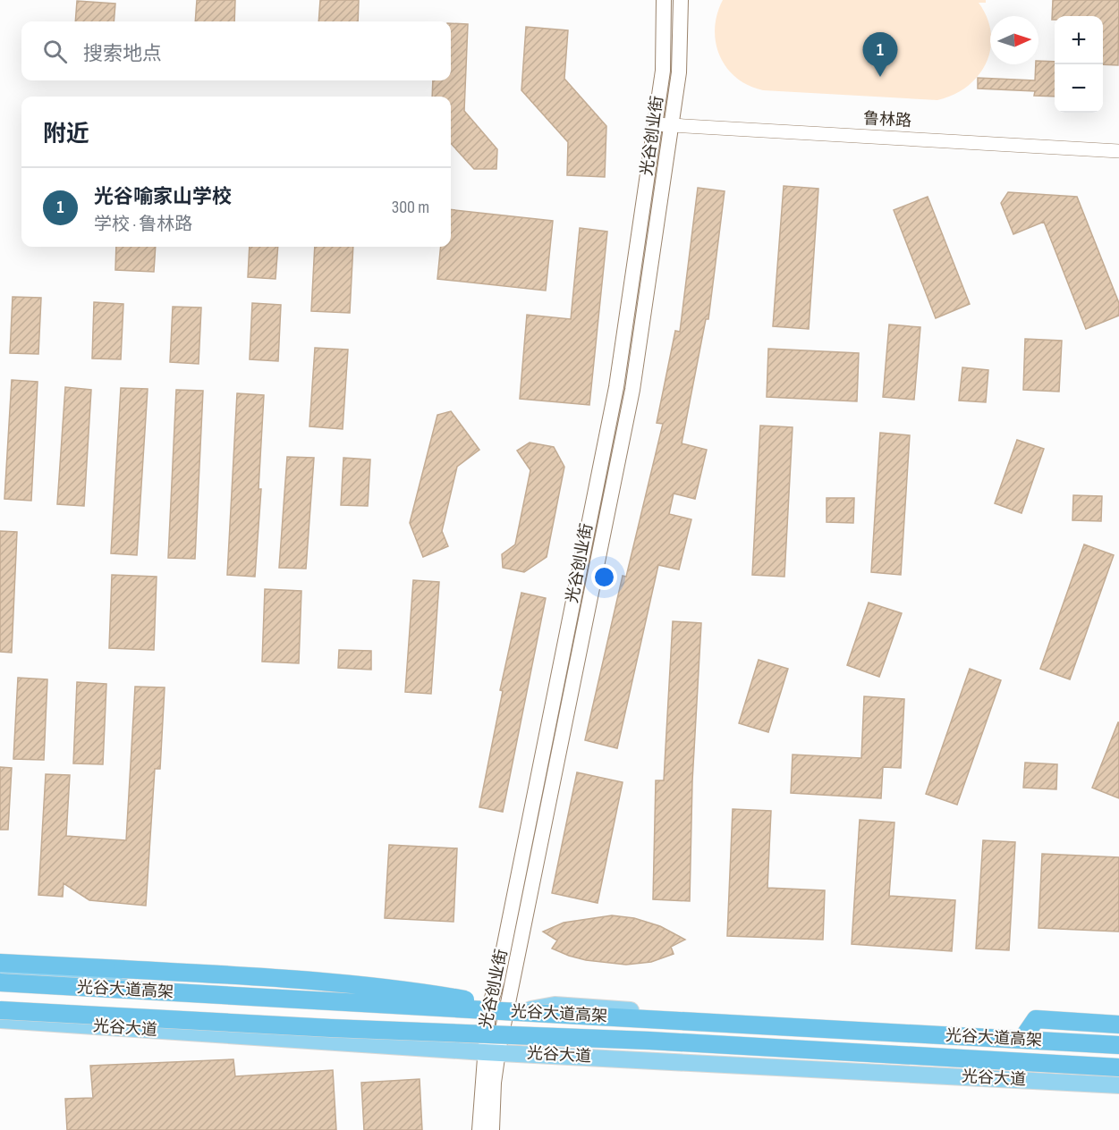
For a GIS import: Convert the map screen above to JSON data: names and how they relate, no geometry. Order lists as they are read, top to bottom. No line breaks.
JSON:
{"streets":{"highway":["光谷大道高架"],"main road":["光谷创业街","光谷大道"],"street":["鲁林路"]},"crossings":[["鲁林路","光谷创业街"],["光谷创业街","光谷大道"]],"north":"right","page":{"map_buttons":["+","−"],"search":"搜索地点","pins":"1","heading":"附近","list":[{"mark":"1","name":"光谷喻家山学校","note":"学校 · 鲁林路","value":"300 m"}]}}
